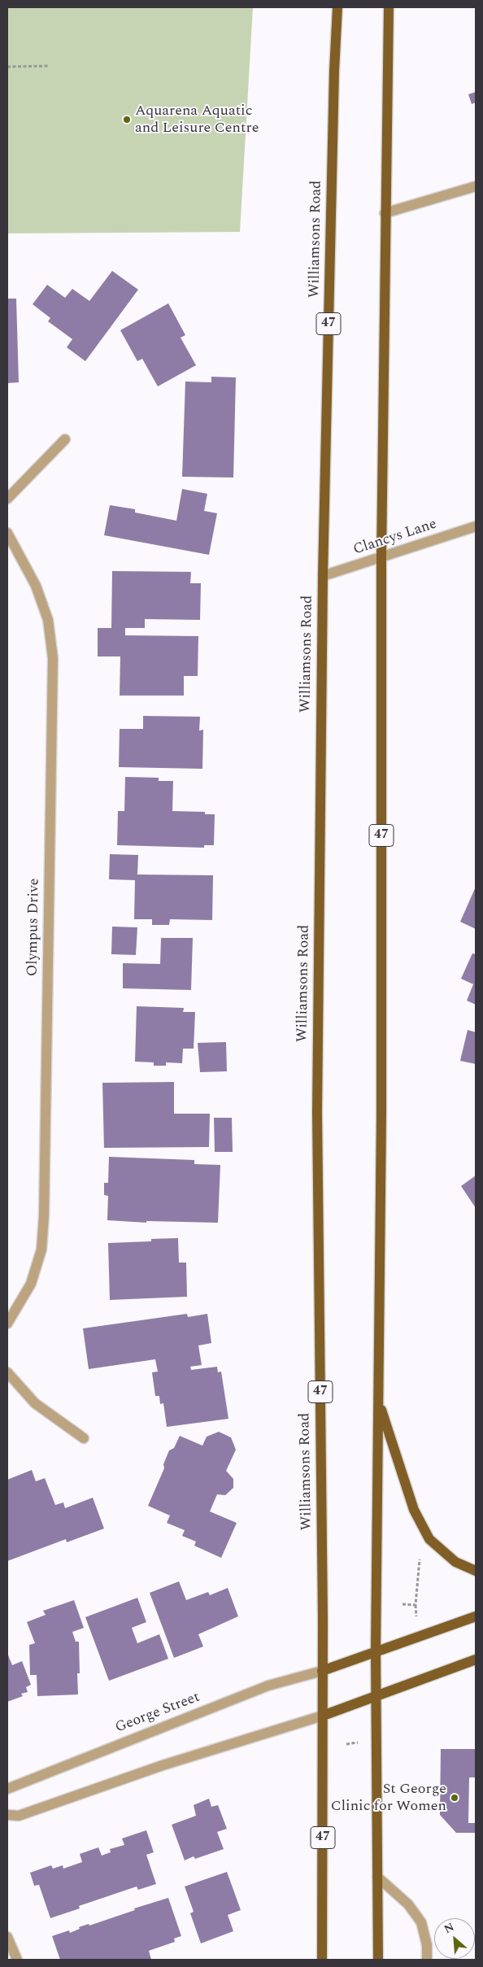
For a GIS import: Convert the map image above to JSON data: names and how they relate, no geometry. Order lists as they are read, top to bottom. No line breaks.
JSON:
{"streets":{"main road":["Williamsons Road","47"],"street":["Clancys Lane","Olympus Drive","George Street"]},"crossings":[["Williamsons Road","Clancys Lane"],["Williamsons Road","George Street"],["47","Clancys Lane"]],"places":["Aquarena Aquatic and Leisure Centre","St George Clinic for Women"],"north":"top left"}
